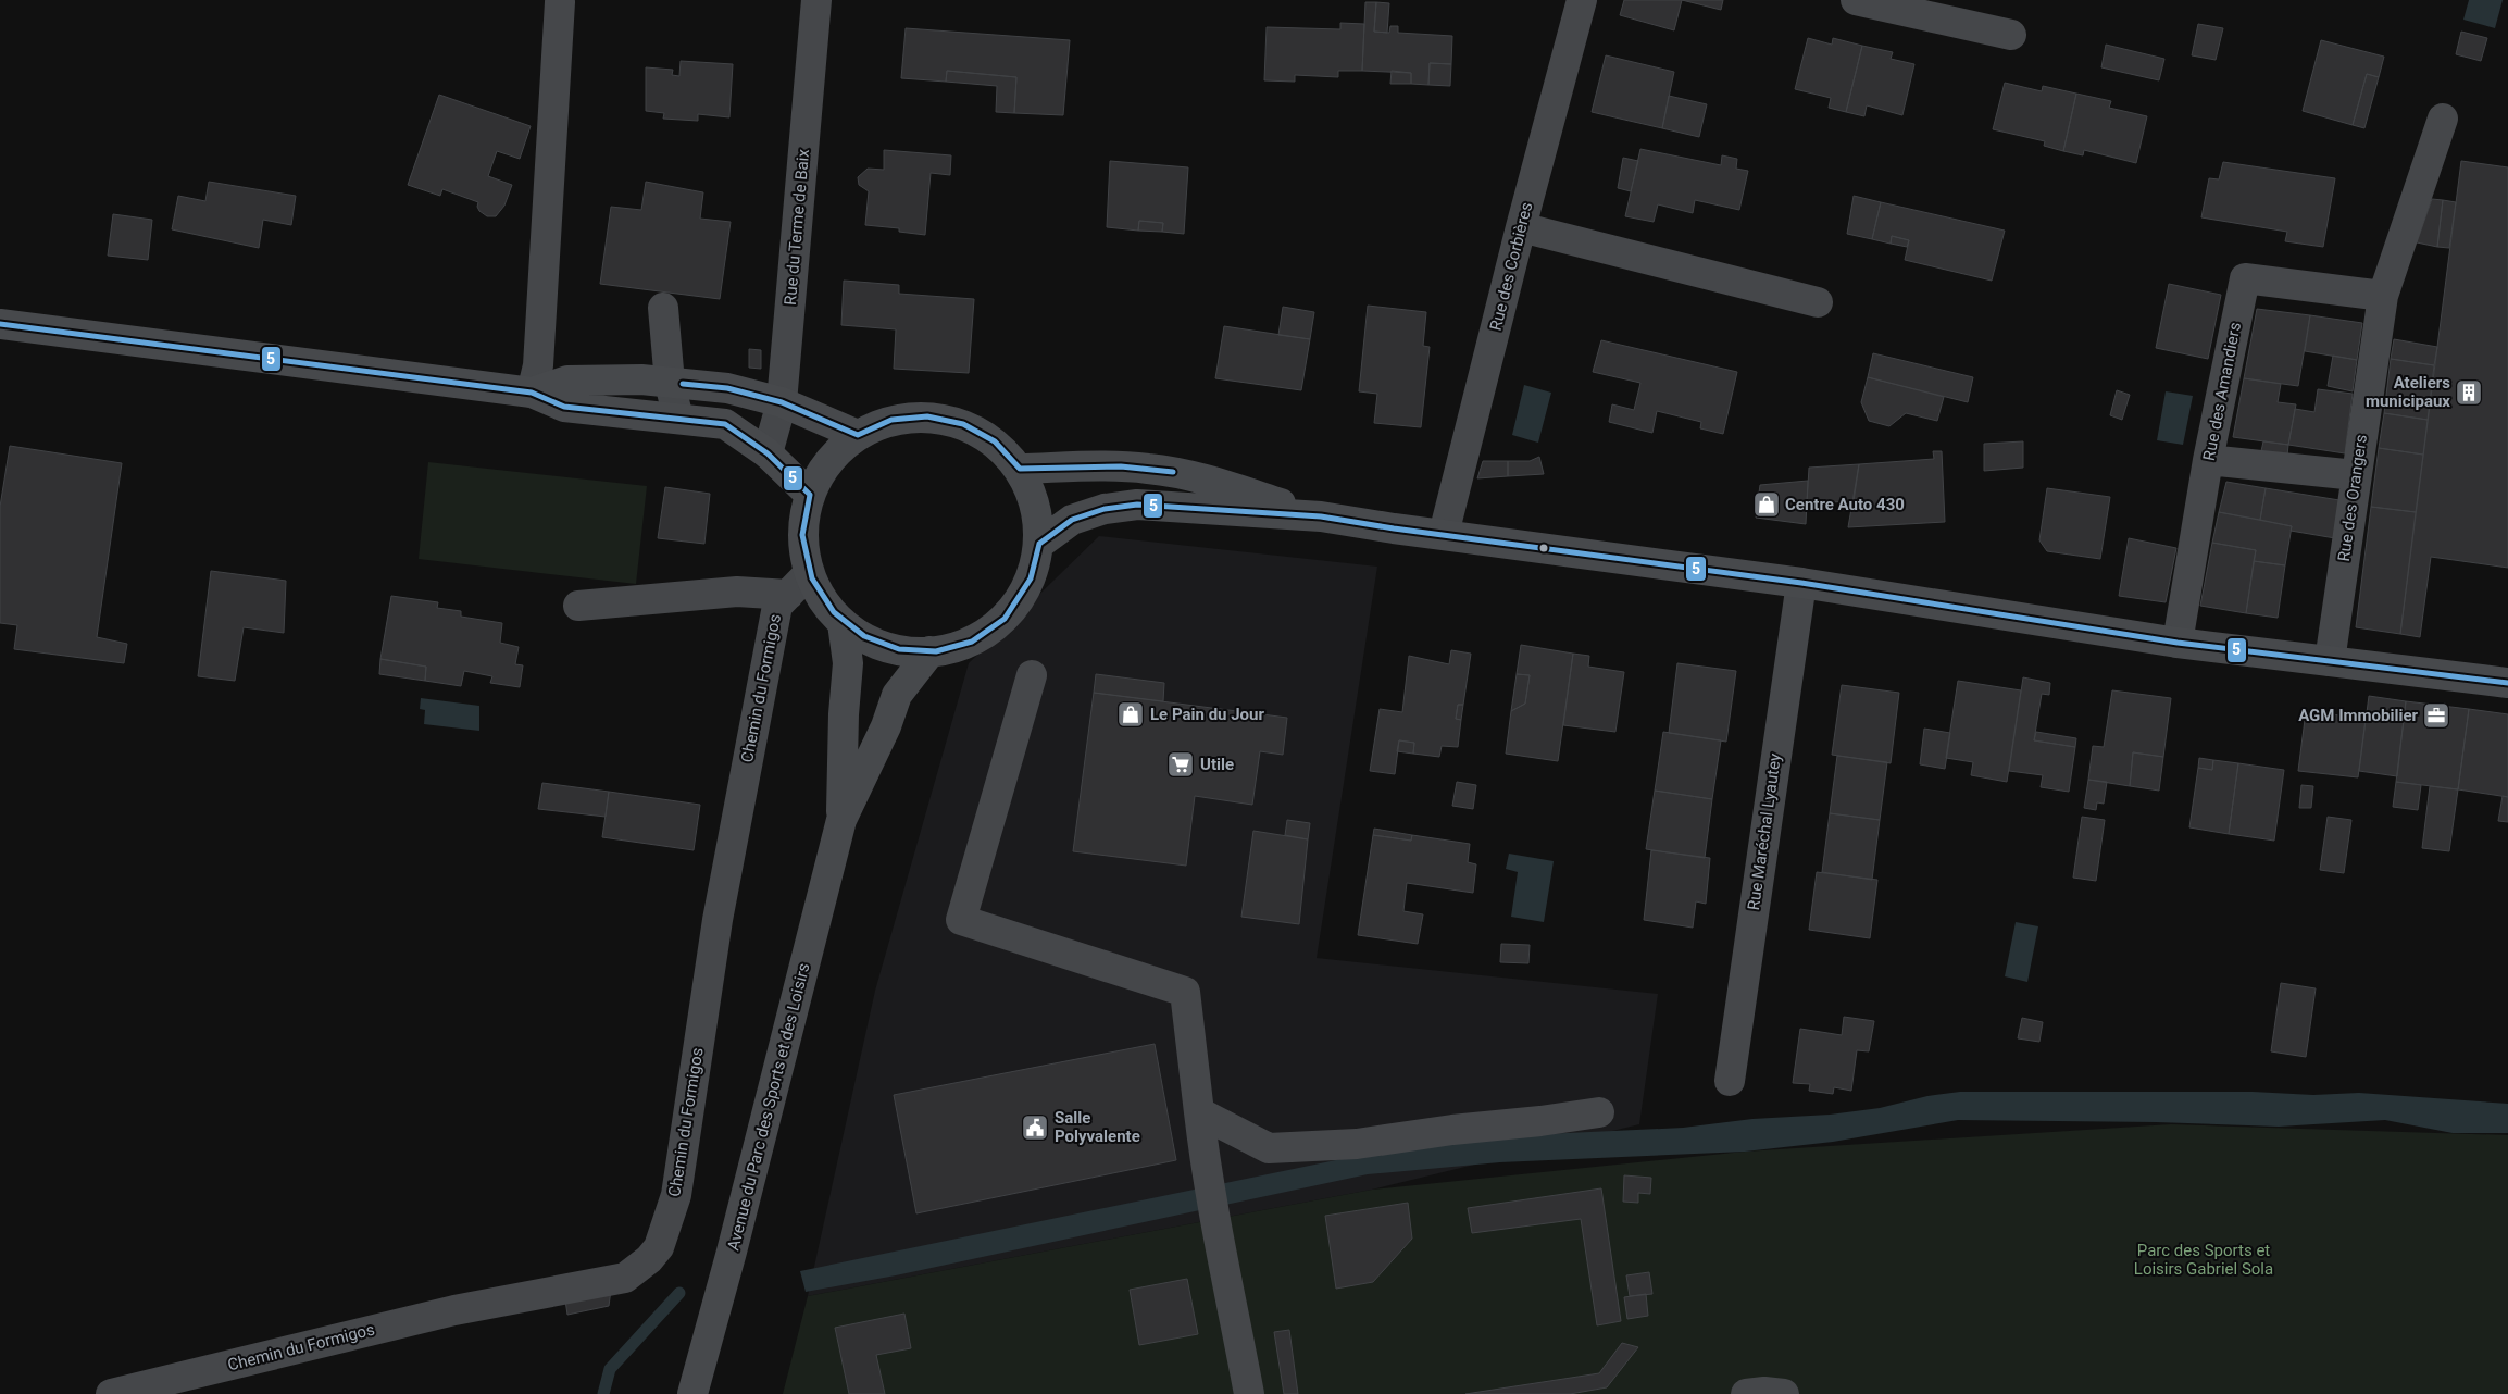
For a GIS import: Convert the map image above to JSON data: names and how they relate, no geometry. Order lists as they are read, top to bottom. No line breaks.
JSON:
{"streets":{"main road":["Avenue du Parc des Sports et des Loisirs"],"street":["Rue du Terme de Baix","Rue des Corbières","Rue des Amandiers","Rue des Orangers","Chemin du Formigos","Rue Maréchal Lyautey"]},"crossings":[["Rue des Amandiers","Rue des Orangers"]],"parks":["Parc des Sports et Loisirs Gabriel Sola"],"places":{"building":["Ateliers municipaux"],"shop":["Centre Auto 430","Le Pain du Jour"],"office":["AGM Immobilier"],"supermarket":["Utile"],"public building":["Salle Polyvalente"]},"lines":["transit line 5"]}
